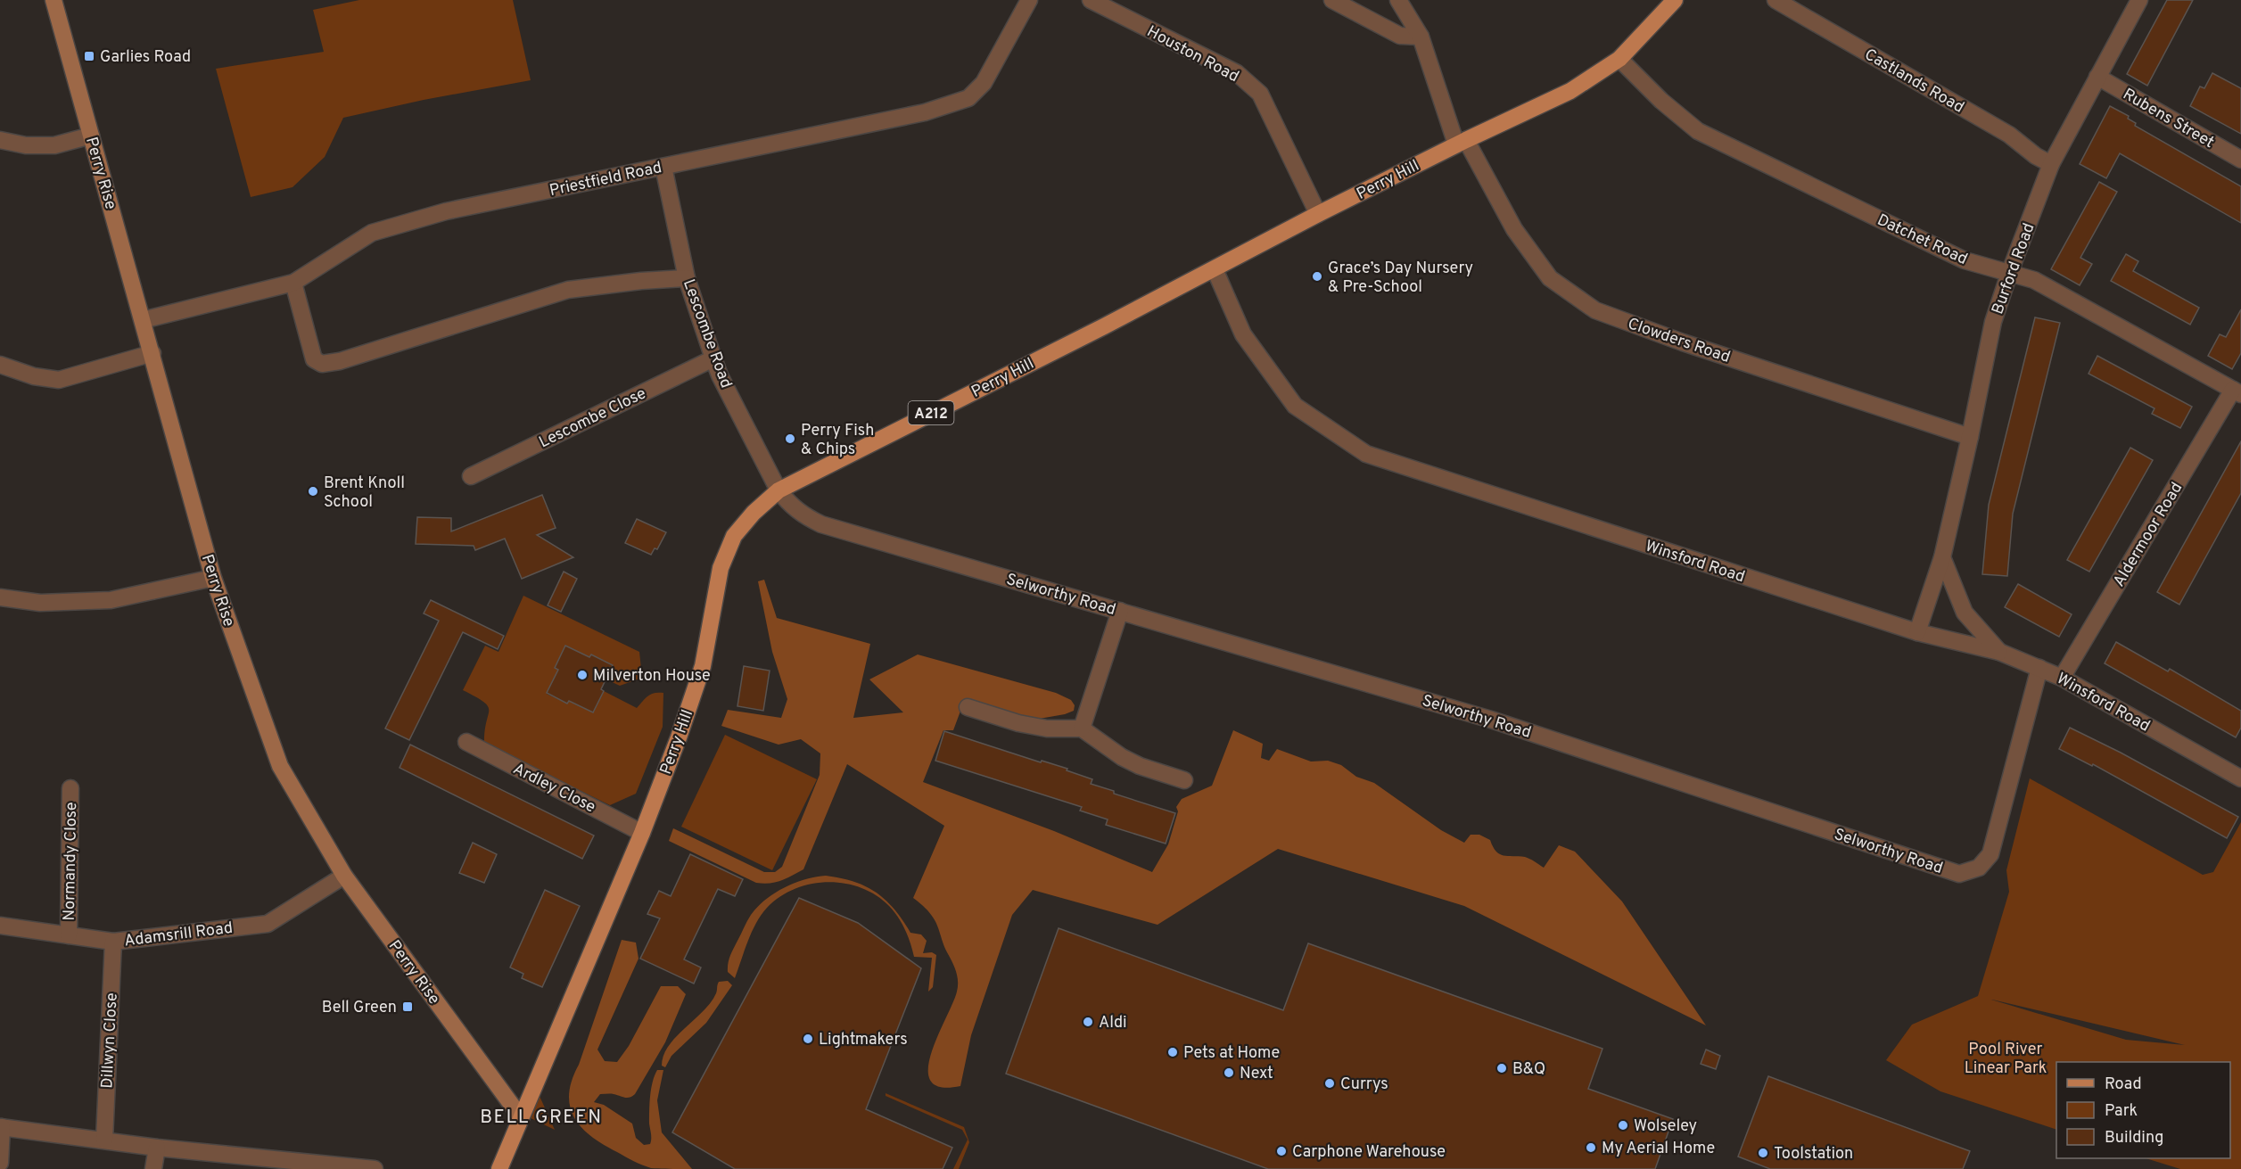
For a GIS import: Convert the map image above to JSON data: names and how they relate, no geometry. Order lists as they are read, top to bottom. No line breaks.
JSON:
{"streets":{"main road":["Perry Rise","Perry Hill","A212"],"street":["Houston Road","Castlands Road","Rubens Street","Priestfield Road","Datchet Road","Burford Road","Lescombe Road","Clowders Road","Lescombe Close","Aldermoor Road","Winsford Road","Selworthy Road","Ardley Close","Normandy Close","Adamsrill Road","Dillwyn Close"]},"crossings":[["Houston Road","Perry Hill"],["Castlands Road","Burford Road"],["Rubens Street","Burford Road"],["Perry Rise","Priestfield Road"],["Perry Rise","Perry Hill"],["Perry Rise","A212"],["Perry Rise","Adamsrill Road"],["Priestfield Road","Lescombe Road"],["Perry Hill","Datchet Road"],["Perry Hill","Lescombe Road"],["Perry Hill","Clowders Road"],["Perry Hill","A212"],["Perry Hill","Winsford Road"],["Perry Hill","Selworthy Road"],["Perry Hill","Ardley Close"],["Datchet Road","Burford Road"],["Datchet Road","Aldermoor Road"],["Burford Road","Clowders Road"],["Burford Road","Winsford Road"],["Lescombe Road","Lescombe Close"],["Lescombe Road","Selworthy Road"],["Aldermoor Road","Winsford Road"],["Winsford Road","Selworthy Road"],["Normandy Close","Adamsrill Road"],["Adamsrill Road","Dillwyn Close"]],"districts":["BELL GREEN"],"parks":["Pool River Linear Park"],"places":{"transit":["Garlies Road","Bell Green"],"other":["Grace’s Day Nursery & Pre-School","Perry Fish & Chips","Brent Knoll School","Milverton House","Aldi","Lightmakers","Pets at Home","B&Q","Next","Currys","Wolseley","My Aerial Home","Carphone Warehouse","Toolstation"]},"legend":["Road","Park","Building"]}
